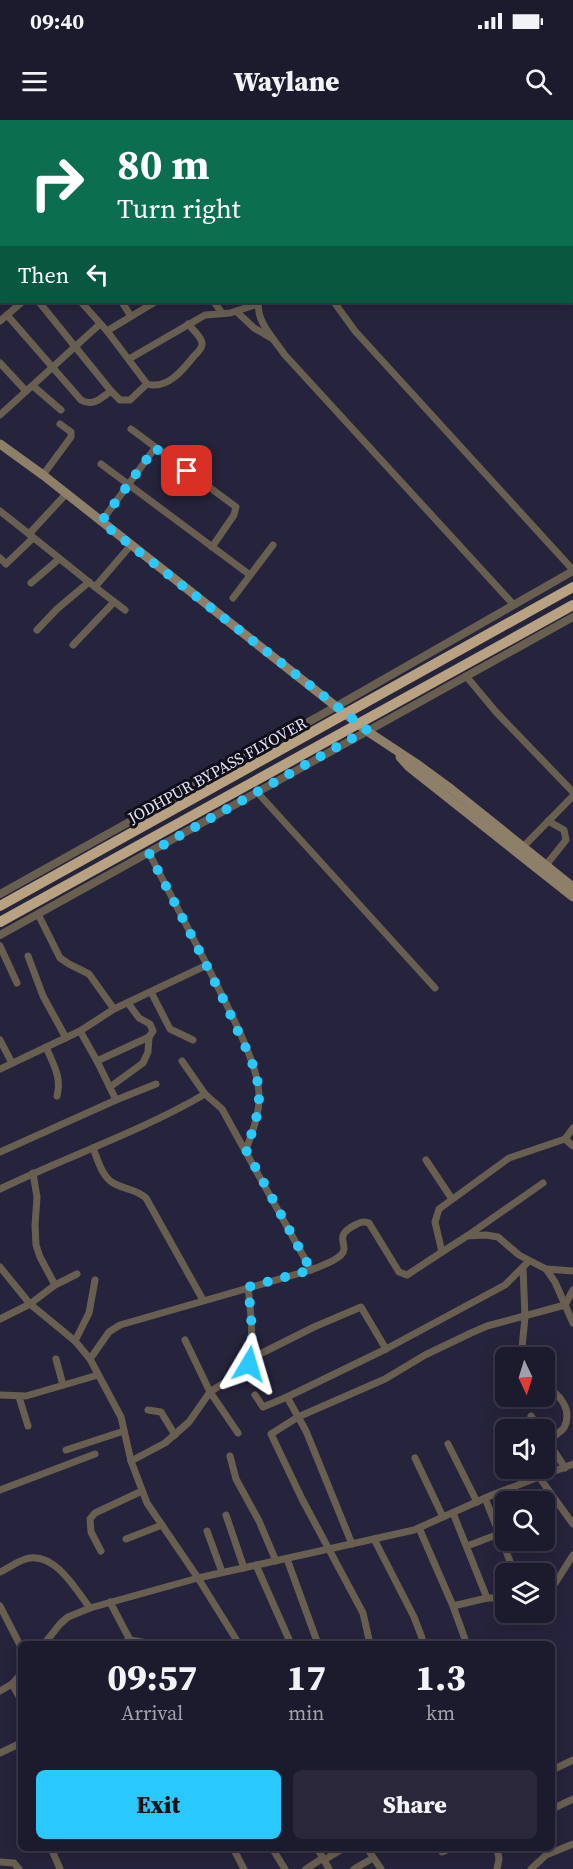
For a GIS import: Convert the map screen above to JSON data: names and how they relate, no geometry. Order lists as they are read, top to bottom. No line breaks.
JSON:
{"streets":{"highway":["JODHPUR BYPASS FLYOVER"]},"north":"bottom","page":{"status":"09:40","header":"Waylane","turn":["80 m","Turn right"],"then":"Then","eta":["09:57","Arrival","17","min","1.3","km"],"buttons":["Exit","Share"]}}
